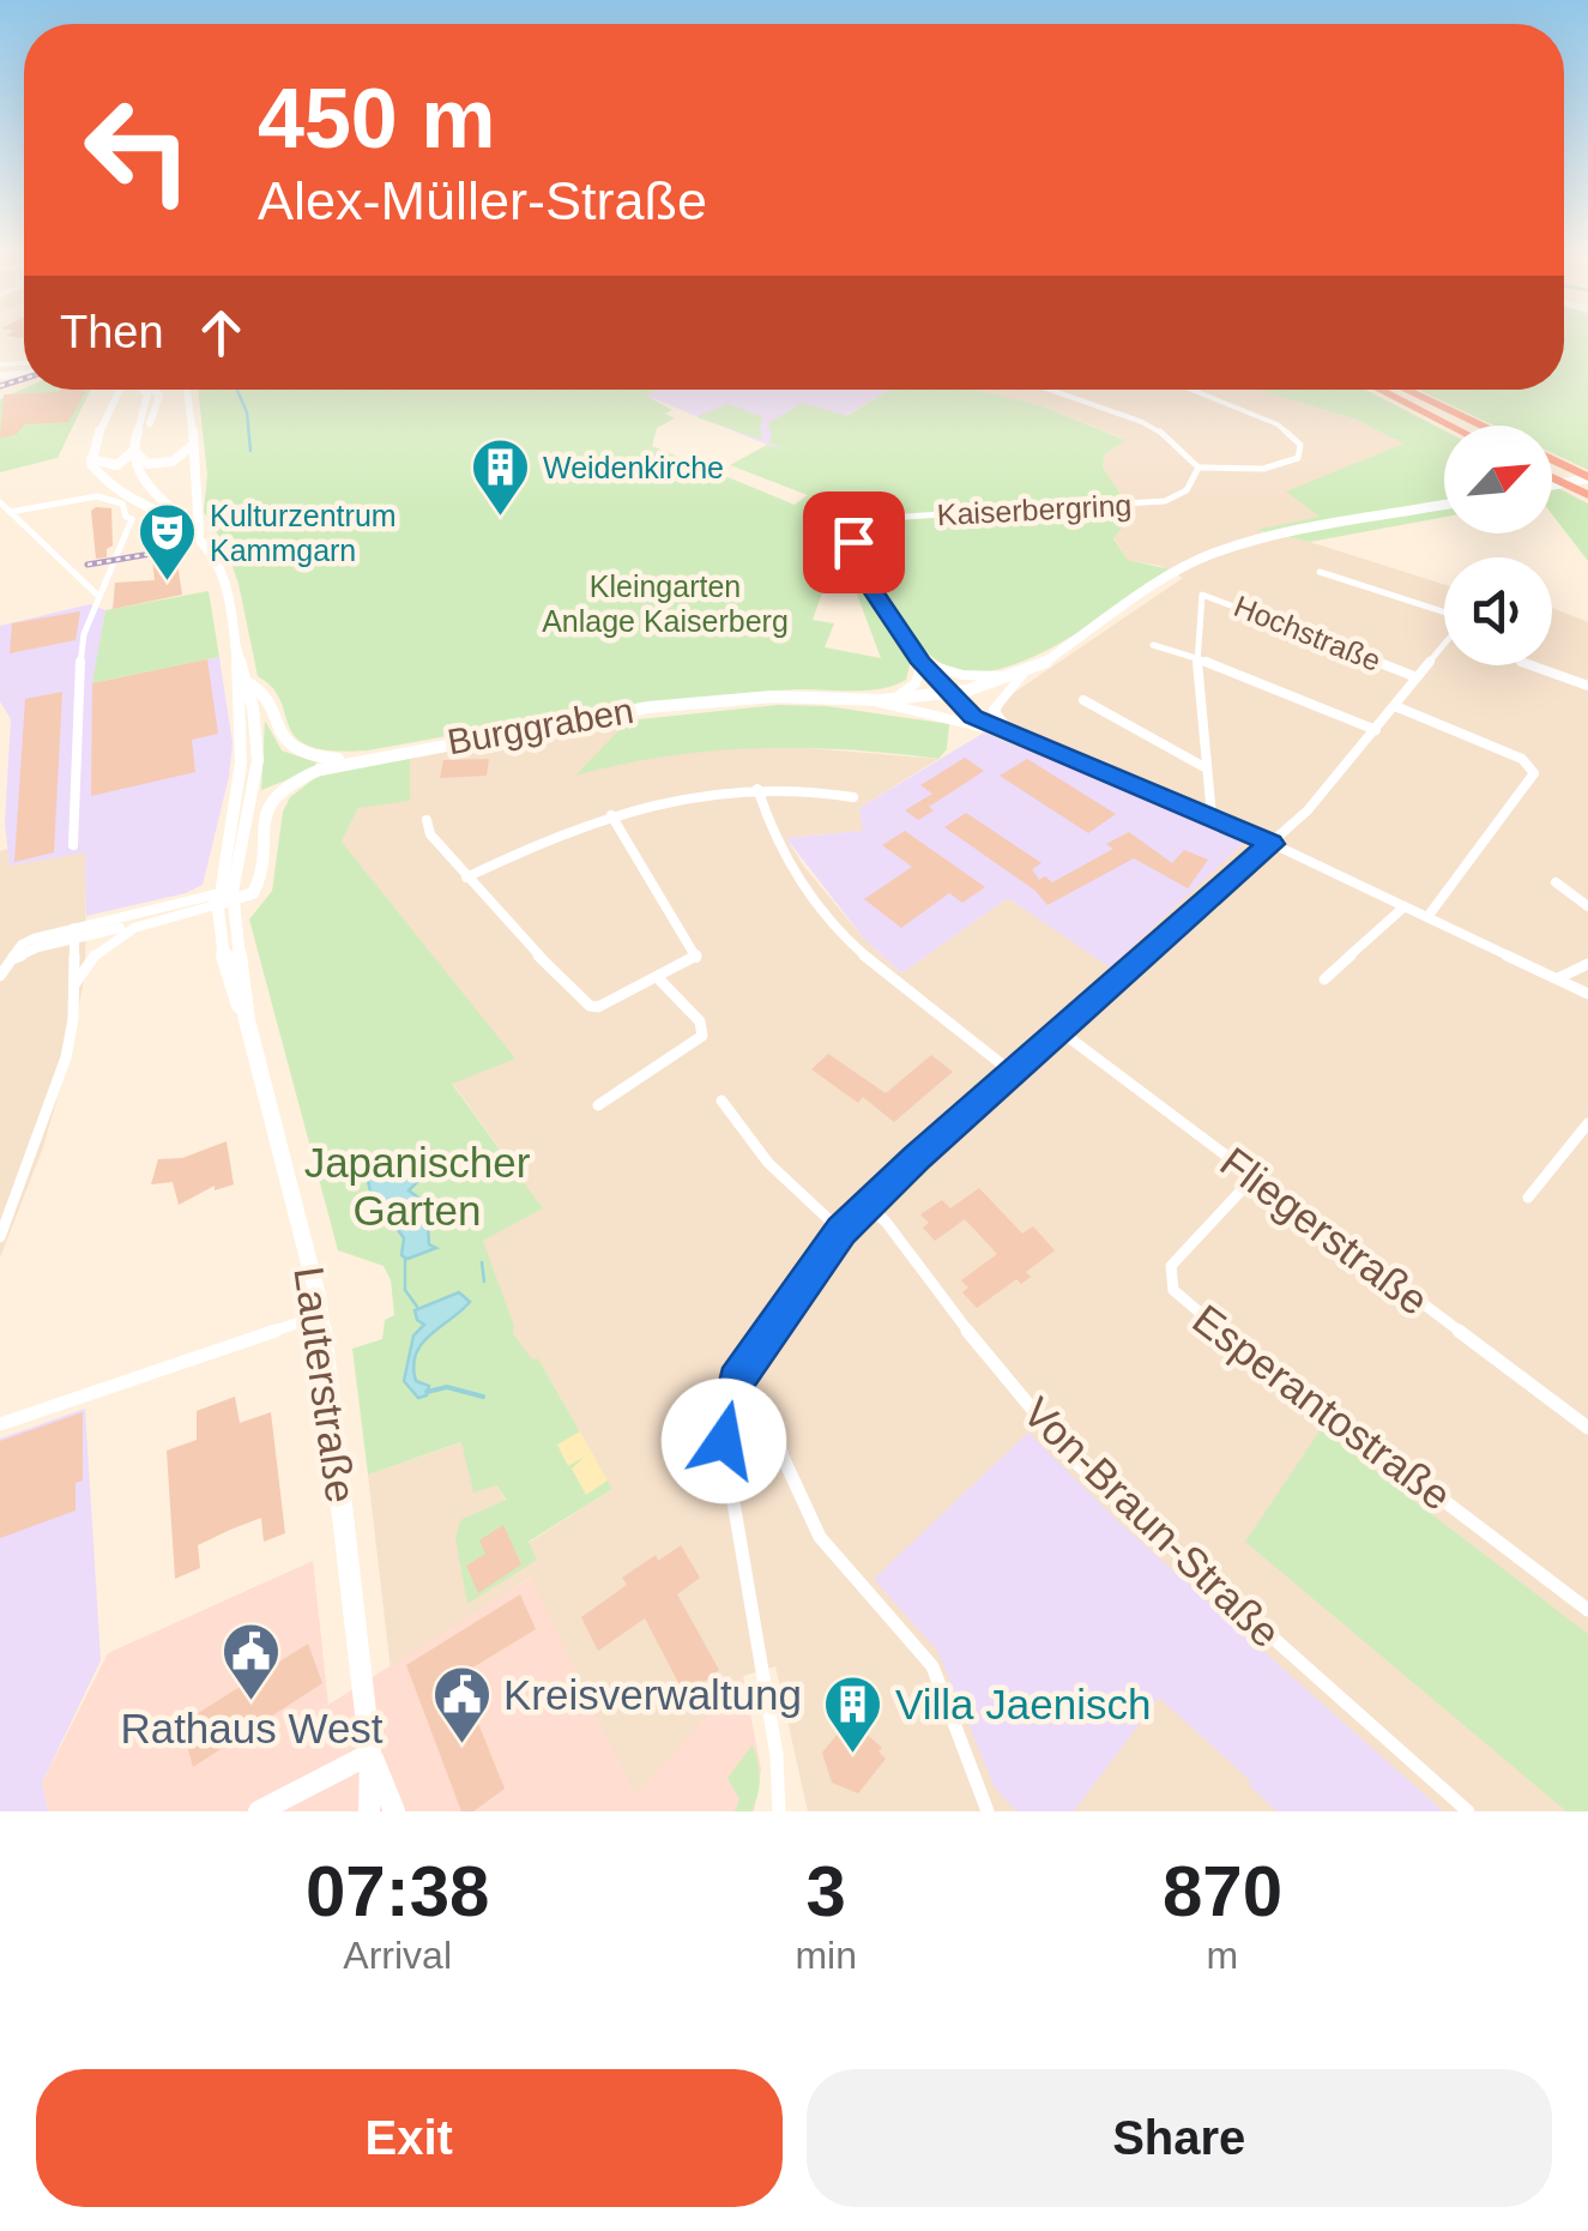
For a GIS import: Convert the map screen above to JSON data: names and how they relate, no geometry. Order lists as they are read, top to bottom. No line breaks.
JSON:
{"streets":{"main road":["Burggraben","Lauterstraße"],"street":["Kaiserbergring","Hochstraße","Fliegerstraße","Esperantostraße","Von-Braun-Straße"]},"crossings":[["Kaiserbergring","Burggraben"],["Burggraben","Lauterstraße"],["Fliegerstraße","Esperantostraße"]],"parks":["Kleingarten Anlage Kaiserberg","Japanischer Garten"],"places":{"building":["Weidenkirche","Villa Jaenisch"],"theatre":["Kulturzentrum Kammgarn"],"public building":["Rathaus West","Kreisverwaltung"]},"north":"top right","page":{"turn":["450 m","Alex-Müller-Straße"],"then":"Then","eta":["07:38","Arrival","3","min","870","m"],"buttons":["Exit","Share"]}}
